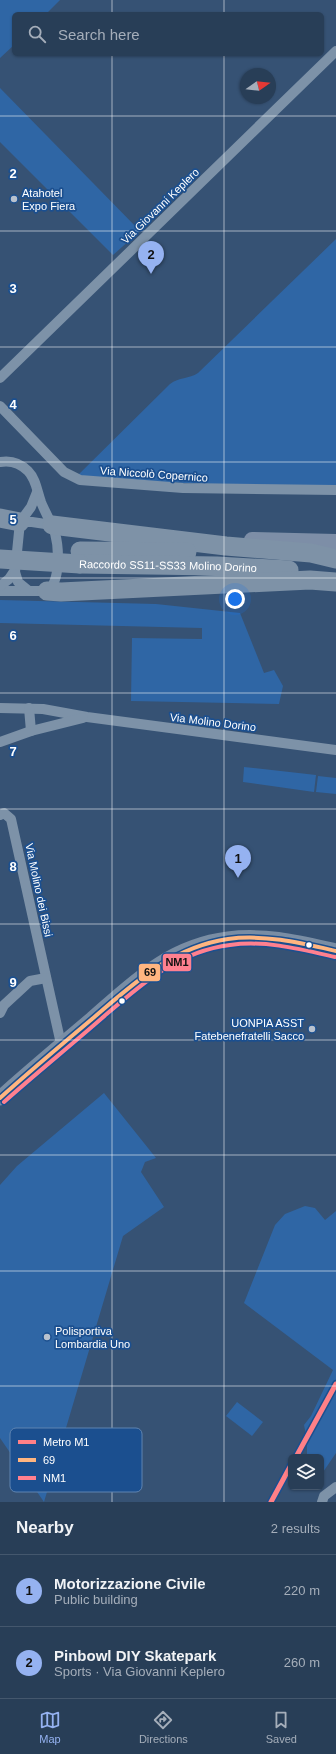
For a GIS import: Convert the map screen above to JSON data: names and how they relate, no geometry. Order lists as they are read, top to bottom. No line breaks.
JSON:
{"streets":{"highway":["Raccordo SS11-SS33 Molino Dorino"],"street":["Via Giovanni Keplero","Via Niccolò Copernico","Via Molino Dorino","Via Molino dei Bissi"]},"places":["Atahotel Expo Fiera","UONPIA ASST Fatebenefratelli Sacco","Polisportiva Lombardia Uno"],"lines":["transit line 69","transit line NM1","metro line M1"],"legend":["Metro M1","69","NM1"],"north":"right","page":{"search":"Search here","pins":["2","1"],"heading":["Nearby","2 results"],"list":[{"mark":"1","name":"Motorizzazione Civile","note":"Public building","value":"220 m"},{"mark":"2","name":"Pinbowl DIY Skatepark","note":"Sports · Via Giovanni Keplero","value":"260 m"}],"nav":["Map","Directions","Saved"]},"grid":{"rows":["2","3","4","5","6","7","8","9"]}}
